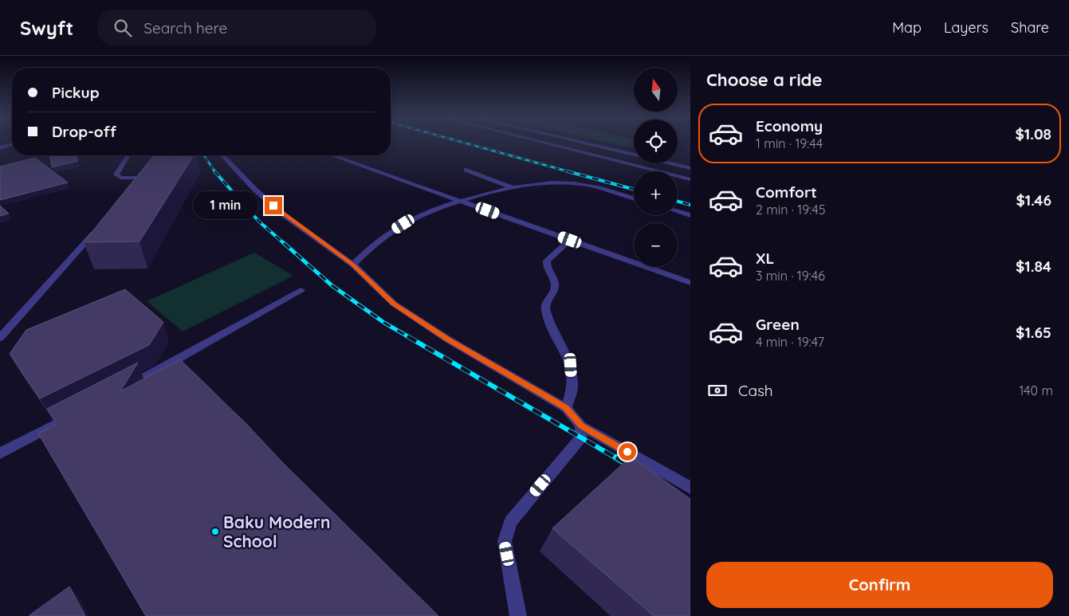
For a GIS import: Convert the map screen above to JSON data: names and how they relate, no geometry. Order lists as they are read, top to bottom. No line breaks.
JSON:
{"places":["Baku Modern School"],"north":"top","page":{"header":"Swyft","search":"Search here","nav":["Map","Layers","Share"],"heading":"Choose a ride","map_buttons":["+","−"],"banner":["Pickup","Drop-off"],"list":[{"name":"Economy","note":"1 min · 19:44","value":"$1.08"},{"name":"Comfort","note":"2 min · 19:45","value":"$1.46"},{"name":"XL","note":"3 min · 19:46","value":"$1.84"},{"name":"Green","note":"4 min · 19:47","value":"$1.65"}],"bubble":"1 min","pay":["Cash","140 m"],"buttons":"Confirm"}}
